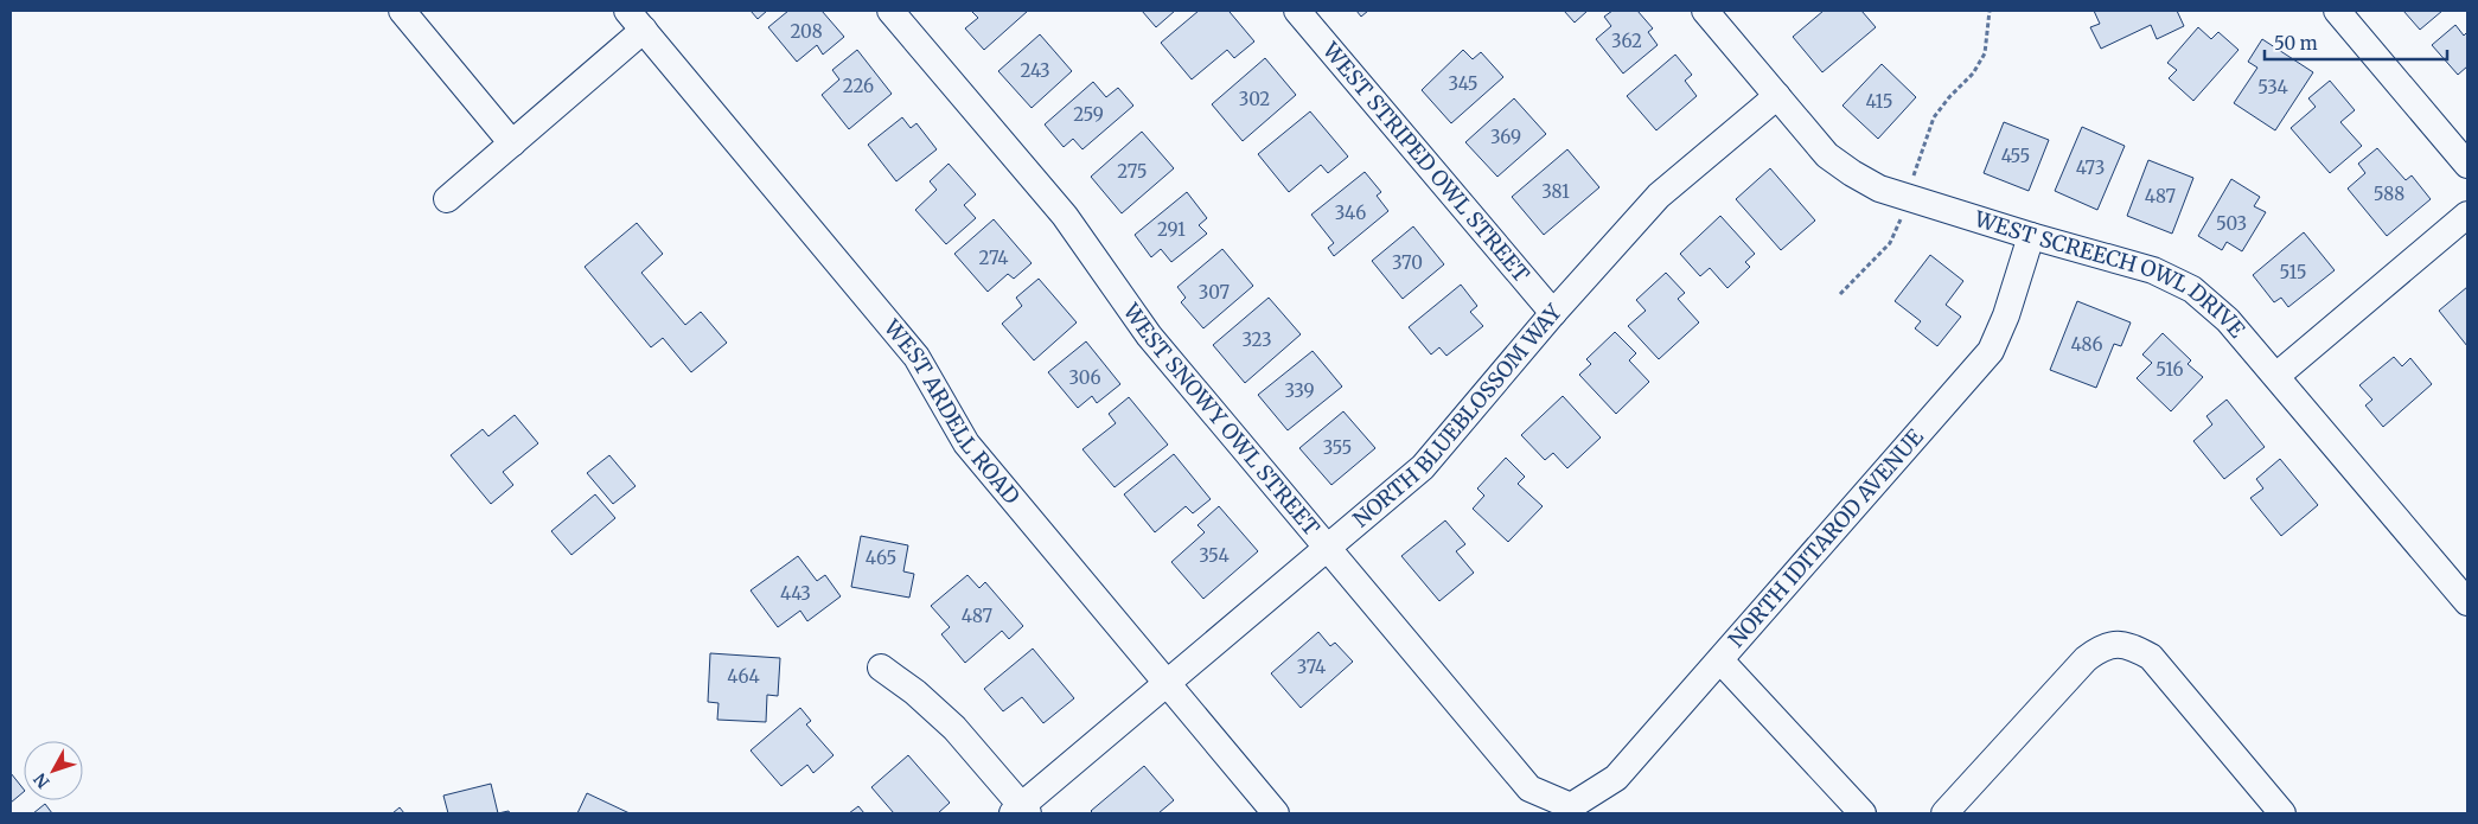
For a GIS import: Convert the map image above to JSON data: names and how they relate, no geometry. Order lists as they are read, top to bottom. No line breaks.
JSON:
{"streets":{"street":["WEST STRIPED OWL STREET","WEST SCREECH OWL DRIVE","WEST ARDELL ROAD","NORTH BLUEBLOSSOM WAY","WEST SNOWY OWL STREET","NORTH IDITAROD AVENUE"]},"crossings":[["WEST STRIPED OWL STREET","NORTH BLUEBLOSSOM WAY"],["WEST SCREECH OWL DRIVE","NORTH BLUEBLOSSOM WAY"],["WEST SCREECH OWL DRIVE","NORTH IDITAROD AVENUE"],["WEST ARDELL ROAD","NORTH BLUEBLOSSOM WAY"],["NORTH BLUEBLOSSOM WAY","WEST SNOWY OWL STREET"],["WEST SNOWY OWL STREET","NORTH IDITAROD AVENUE"]],"house_numbers":["208","362","243","345","226","534","302","415","259","369","455","473","275","381","588","487","346","503","291","274","370","515","307","323","486","516","306","339","355","354","465","443","487","374","464"],"scale_bar":"50 m","north":"bottom left"}
